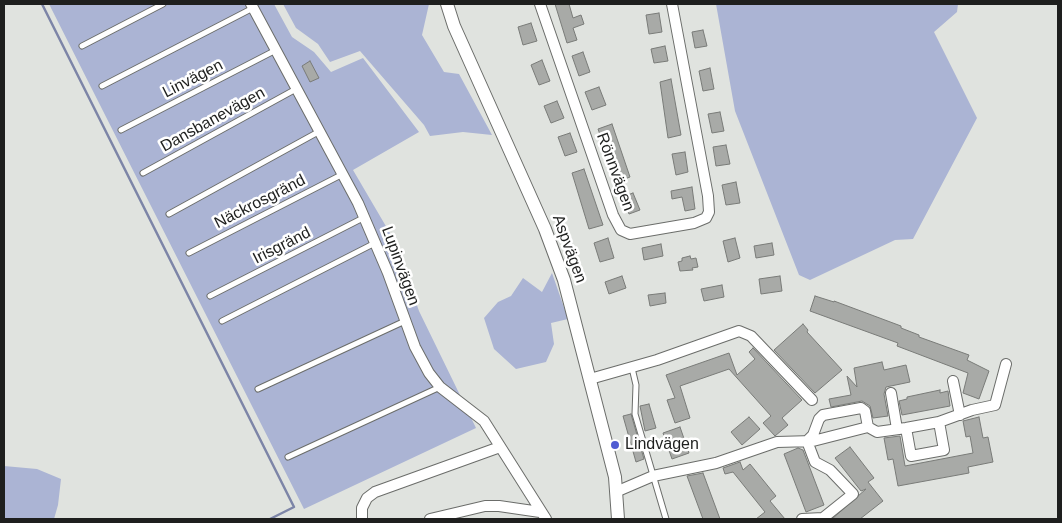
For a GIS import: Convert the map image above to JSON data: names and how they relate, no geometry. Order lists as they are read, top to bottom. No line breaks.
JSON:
{"streets":{"street":["Rönnvägen","Aspvägen","Lupinvägen"],"lane":["Linvägen","Dansbanevägen","Näckrosgränd","Irisgränd"]},"crossings":[["Linvägen","Lupinvägen"],["Dansbanevägen","Lupinvägen"],["Näckrosgränd","Lupinvägen"],["Irisgränd","Lupinvägen"]],"places":["Lindvägen"]}
